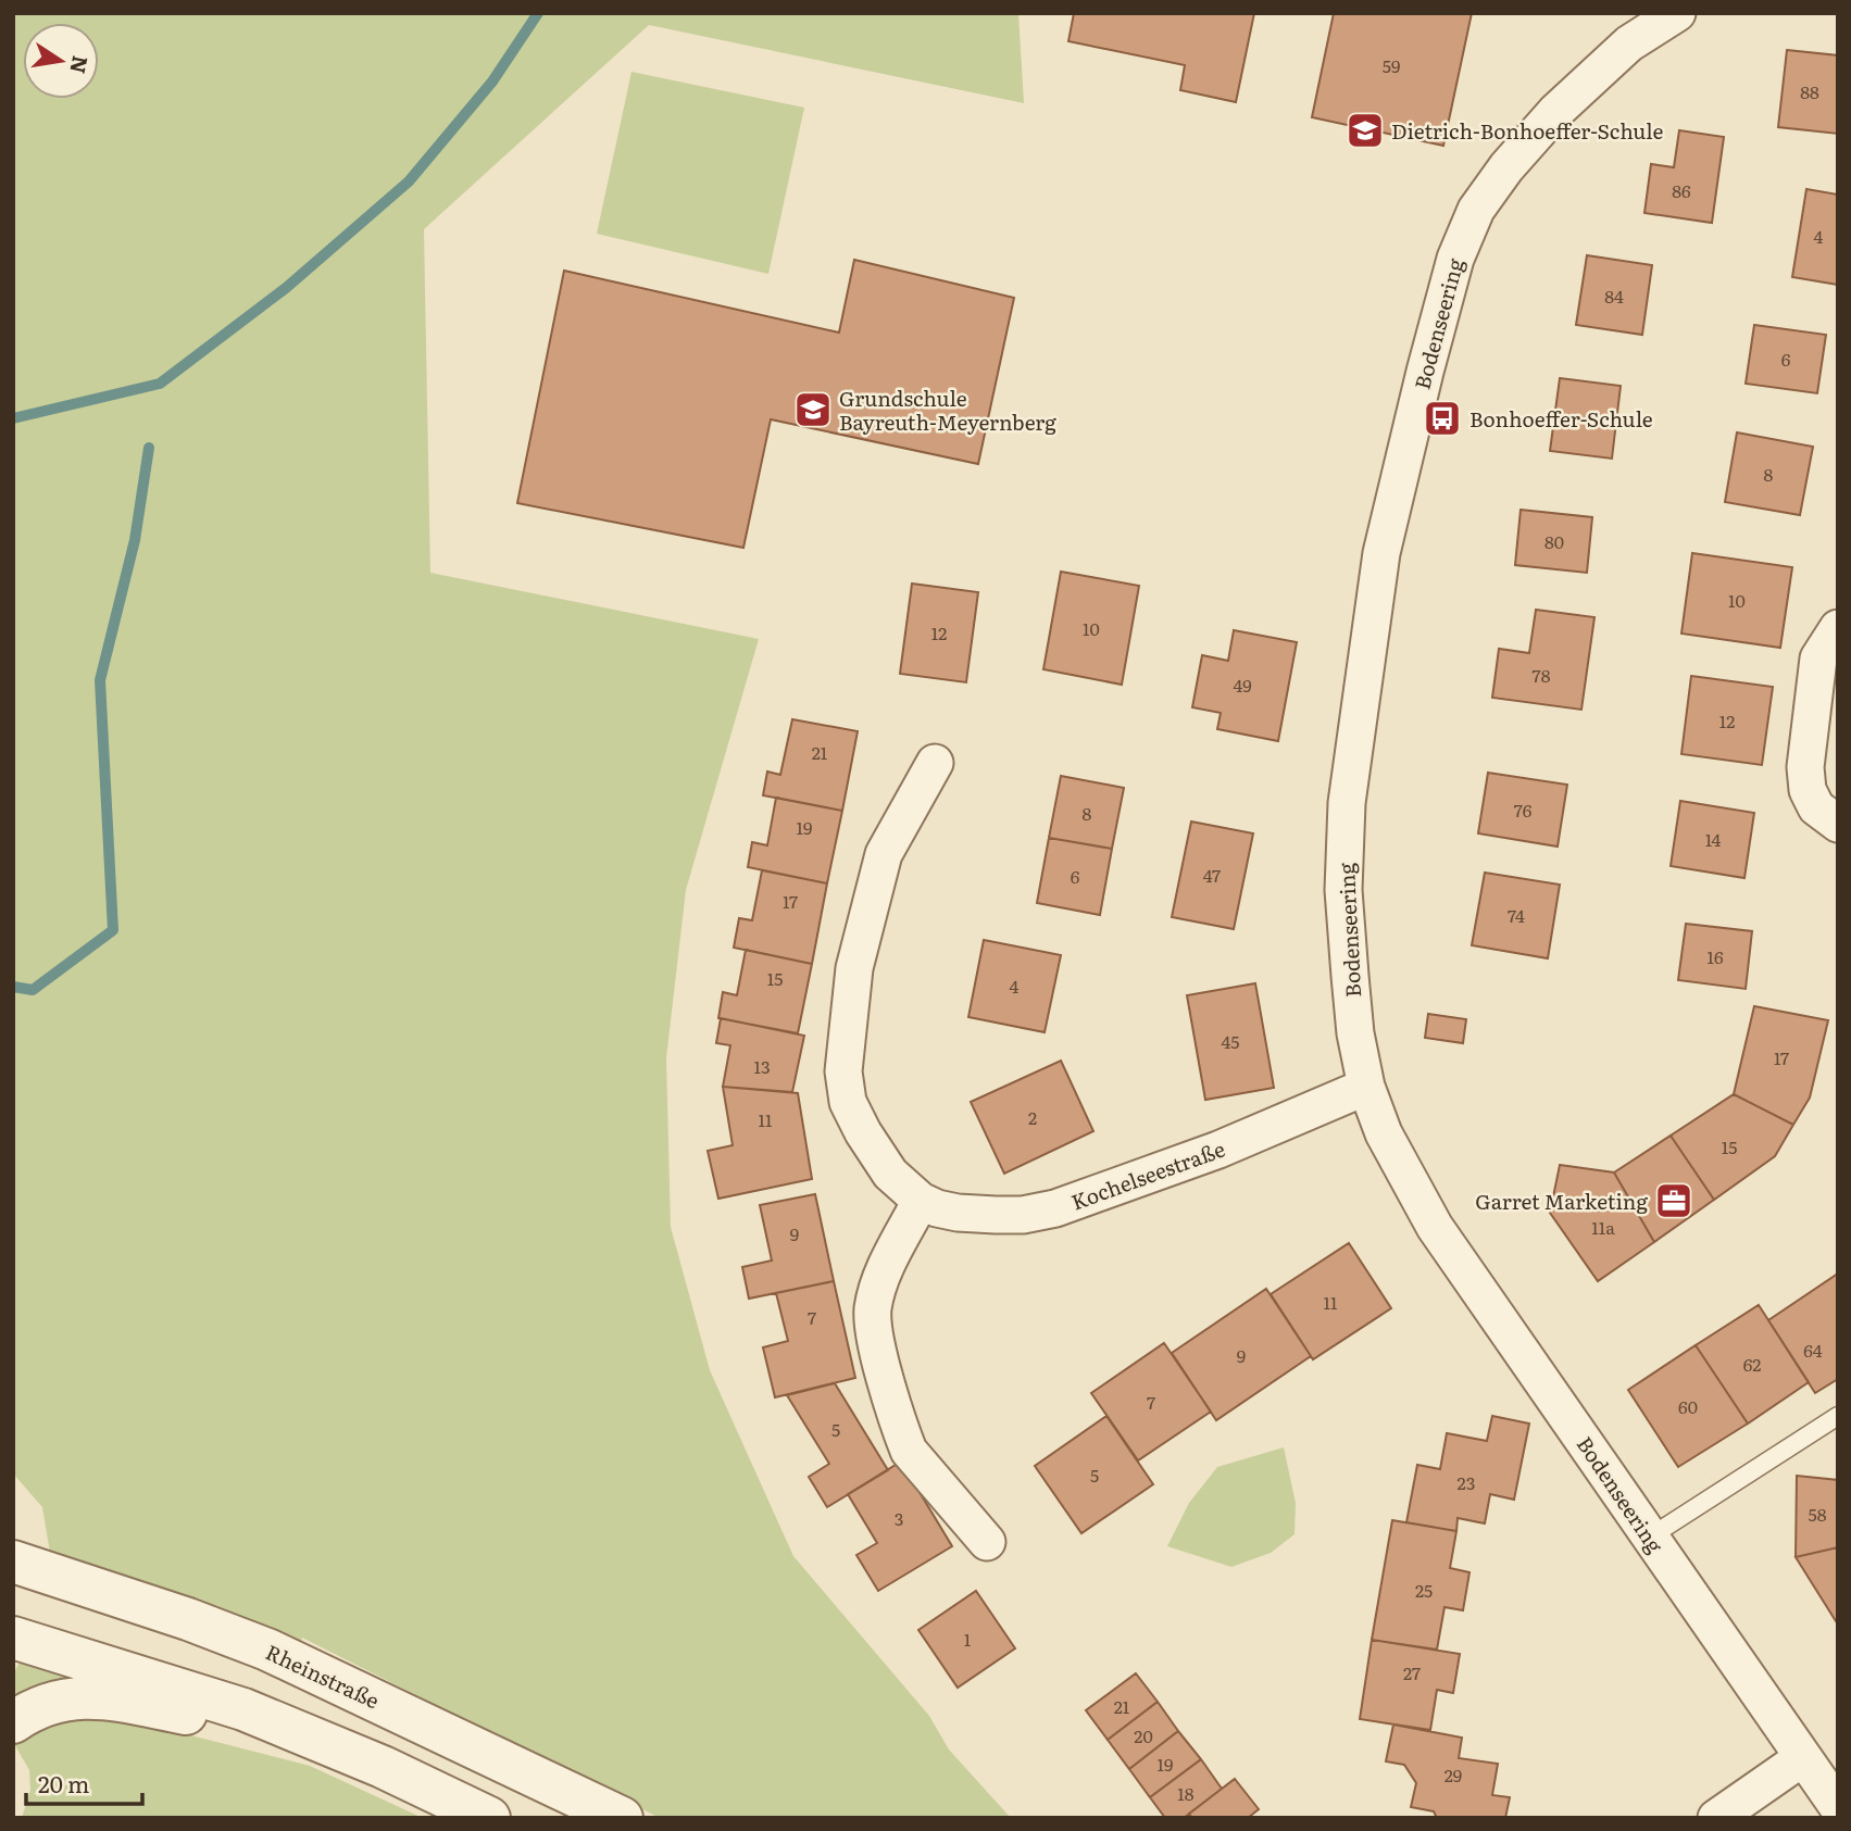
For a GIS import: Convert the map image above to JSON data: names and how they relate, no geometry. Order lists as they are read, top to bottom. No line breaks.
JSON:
{"streets":{"street":["Bodenseering","Kochelseestraße","Rheinstraße"]},"crossings":[["Bodenseering","Kochelseestraße"]],"places":{"school or university":["Dietrich-Bonhoeffer-Schule","Grundschule Bayreuth-Meyernberg"],"bus stop":["Bonhoeffer-Schule"],"office":["Garret Marketing"]},"house_numbers":["59","88","86","4","84","6","8","80","10","10","12","78","49","12","21","76","8","19","14","47","6","17","74","16","15","4","45","17","13","2","11","15","11a","9","11","7","64","9","62","7","60","5","5","23","58","3","25","1","27","21","20","19","29","18"],"scale_bar":"20 m","north":"right"}
